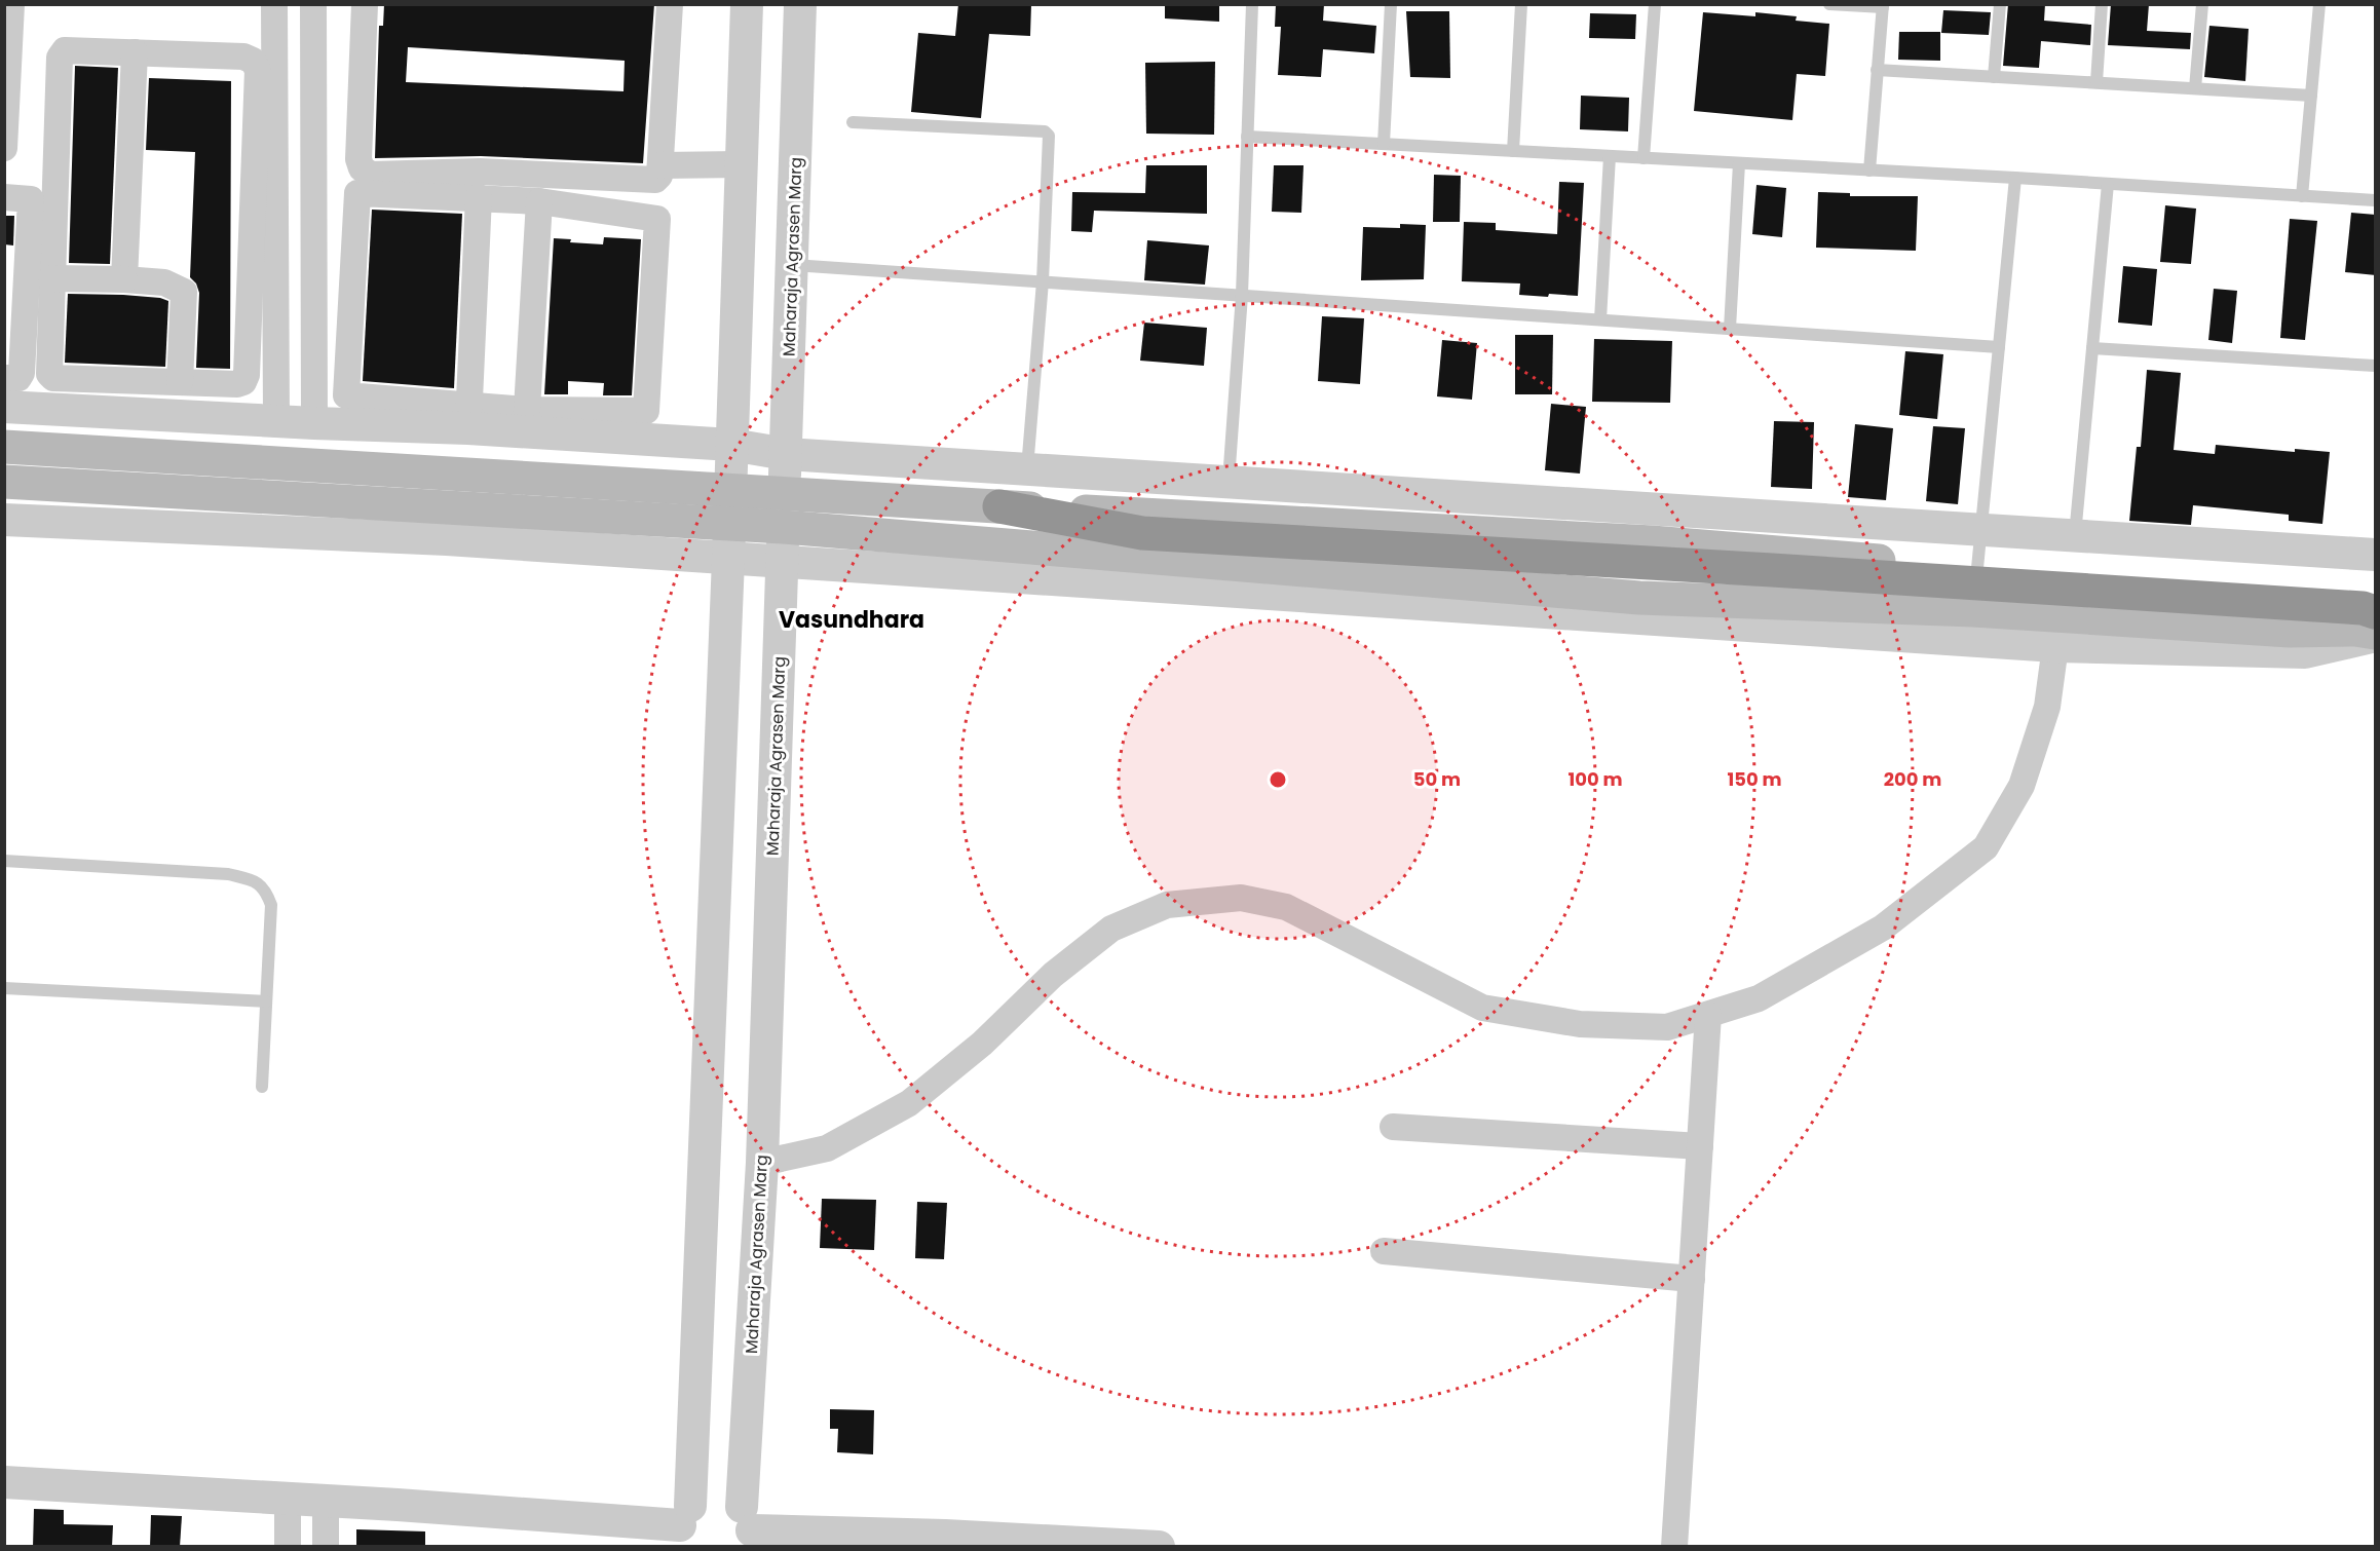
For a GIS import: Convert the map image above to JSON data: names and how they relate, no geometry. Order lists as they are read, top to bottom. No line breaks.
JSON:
{"streets":{"street":["Maharaja Agrasen Marg"]},"districts":["Vasundhara"],"rings":["50 m","100 m","150 m","200 m"]}
